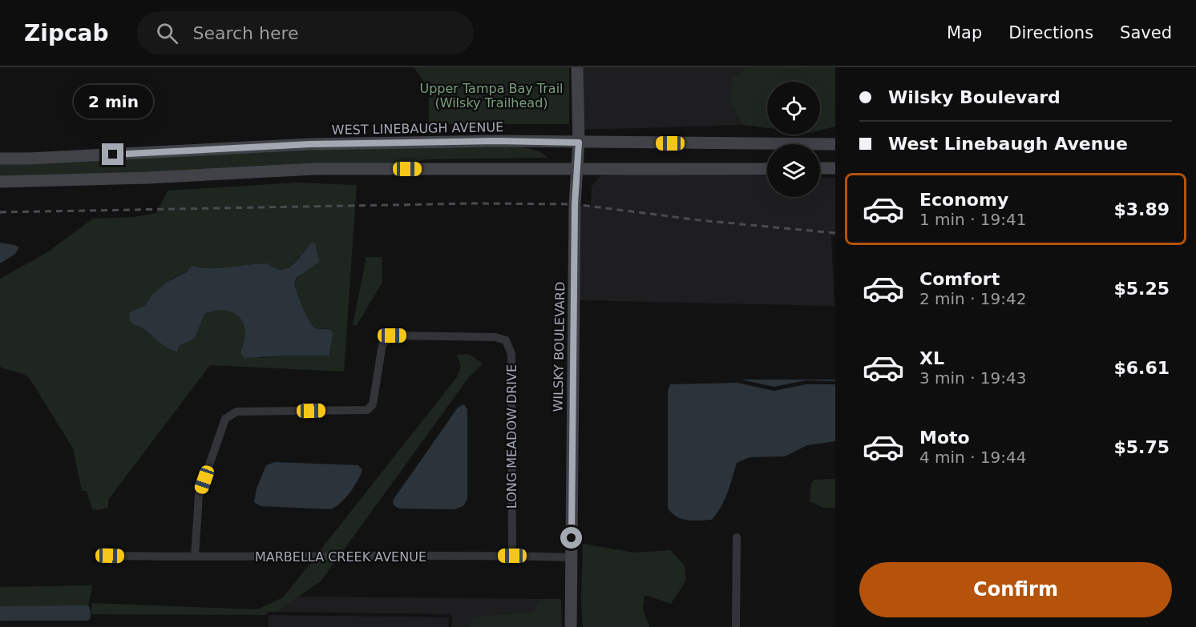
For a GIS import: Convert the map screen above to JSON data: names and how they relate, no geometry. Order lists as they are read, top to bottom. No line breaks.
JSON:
{"streets":{"main road":["WEST LINEBAUGH AVENUE","WILSKY BOULEVARD"],"street":["LONG MEADOW DRIVE","MARBELLA CREEK AVENUE"]},"crossings":[["WEST LINEBAUGH AVENUE","WILSKY BOULEVARD"],["WILSKY BOULEVARD","MARBELLA CREEK AVENUE"],["LONG MEADOW DRIVE","MARBELLA CREEK AVENUE"]],"parks":["Upper Tampa Bay Trail (Wilsky Trailhead)"],"page":{"header":"Zipcab","search":"Search here","nav":["Map","Directions","Saved"],"banner":["Wilsky Boulevard","West Linebaugh Avenue"],"bubble":"2 min","list":[{"name":"Economy","note":"1 min · 19:41","value":"$3.89"},{"name":"Comfort","note":"2 min · 19:42","value":"$5.25"},{"name":"XL","note":"3 min · 19:43","value":"$6.61"},{"name":"Moto","note":"4 min · 19:44","value":"$5.75"}],"buttons":"Confirm"}}
